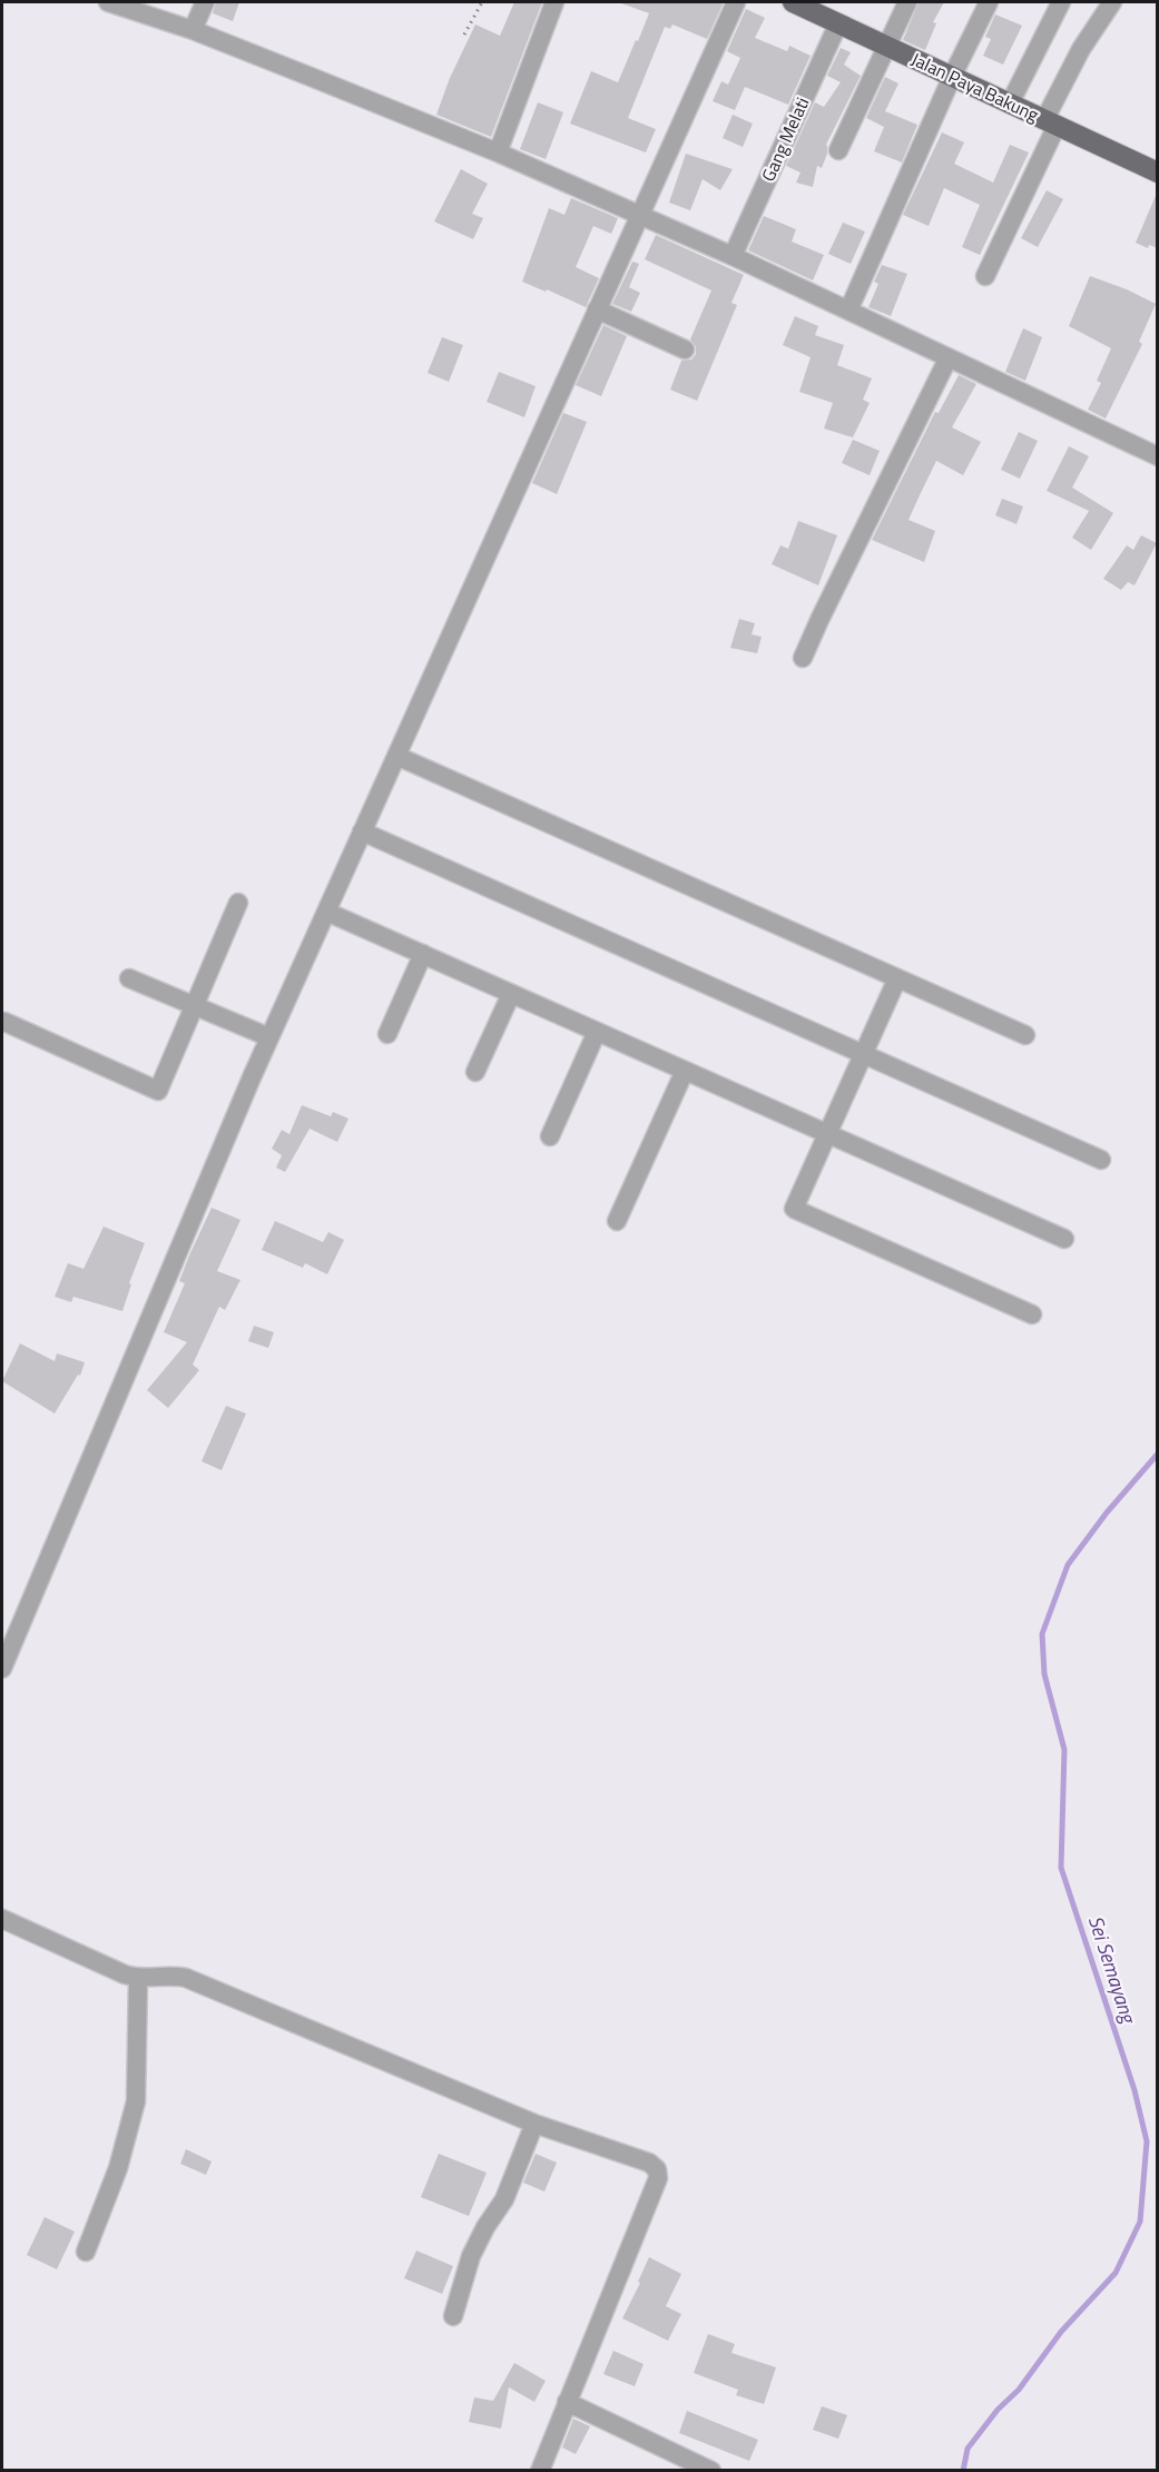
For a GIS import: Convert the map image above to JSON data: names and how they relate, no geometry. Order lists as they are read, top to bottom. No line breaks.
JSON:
{"streets":{"main road":["Jalan Paya Bakung"],"street":["Gang Melati"]},"crossings":[["Jalan Paya Bakung","Gang Melati"]],"water":["Sei Semayang"]}
